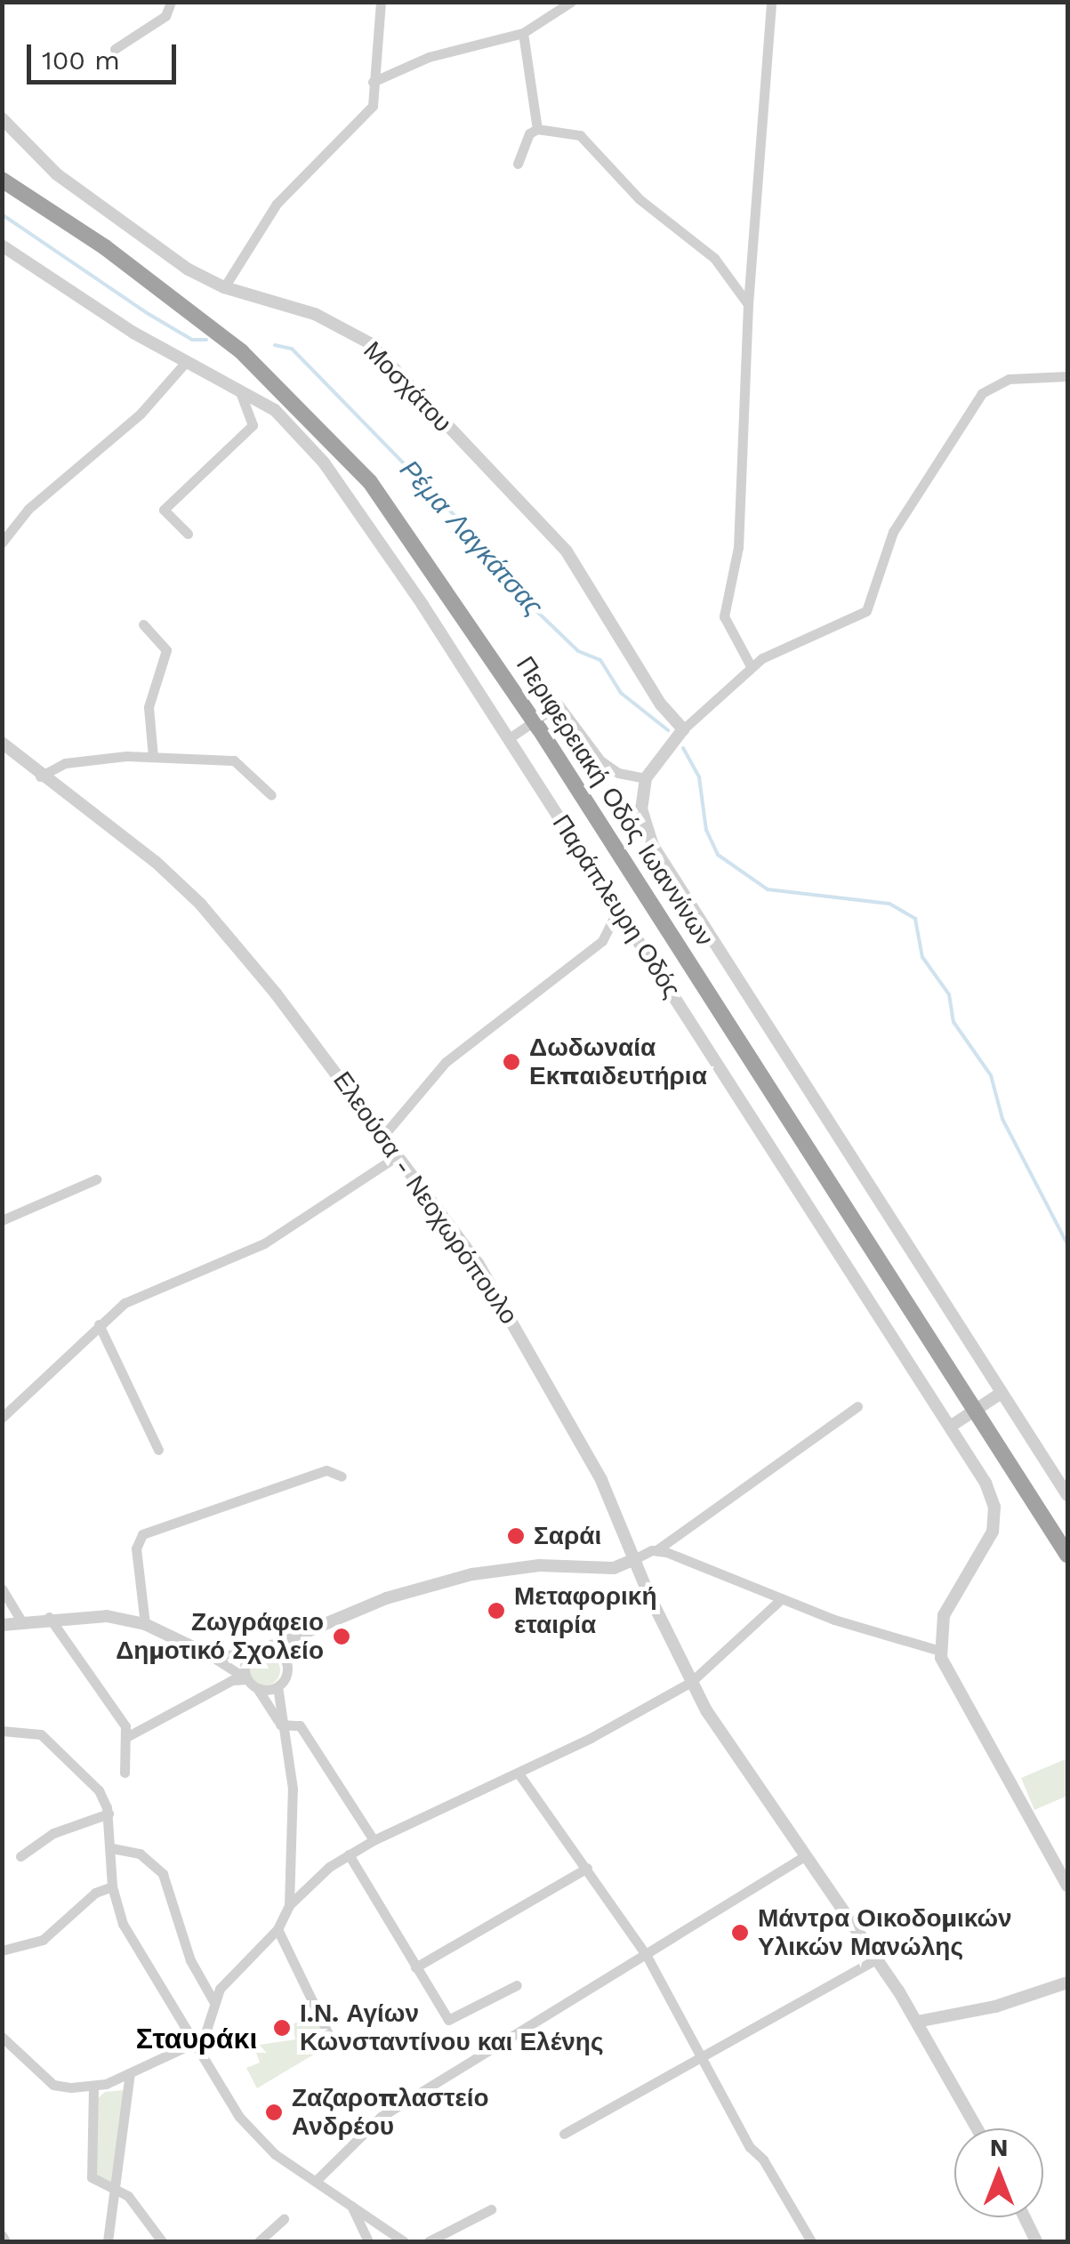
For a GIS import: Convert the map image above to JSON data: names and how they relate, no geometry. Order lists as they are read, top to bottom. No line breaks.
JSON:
{"streets":{"highway":["Περιφερειακή Οδός Ιωαννίνων"],"street":["Μοσχάτου","Παράπλευρη Οδός","Ελεούσα - Νεοχωρόπουλο"]},"districts":["Σταυράκι"],"water":["Ρέμα Λαγκάτσας"],"places":["Δωδωναία Εκπαιδευτήρια","Σαράι","Μεταφορική εταιρία","Ζωγράφειο Δημοτικό Σχολείο","Μάντρα Οικοδομικών Υλικών Μανώλης","Ι.Ν. Αγίων Κωνσταντίνου και Ελένης","Ζαζαροπλαστείο Ανδρέου"],"scale_bar":"100 m","north":"top"}
